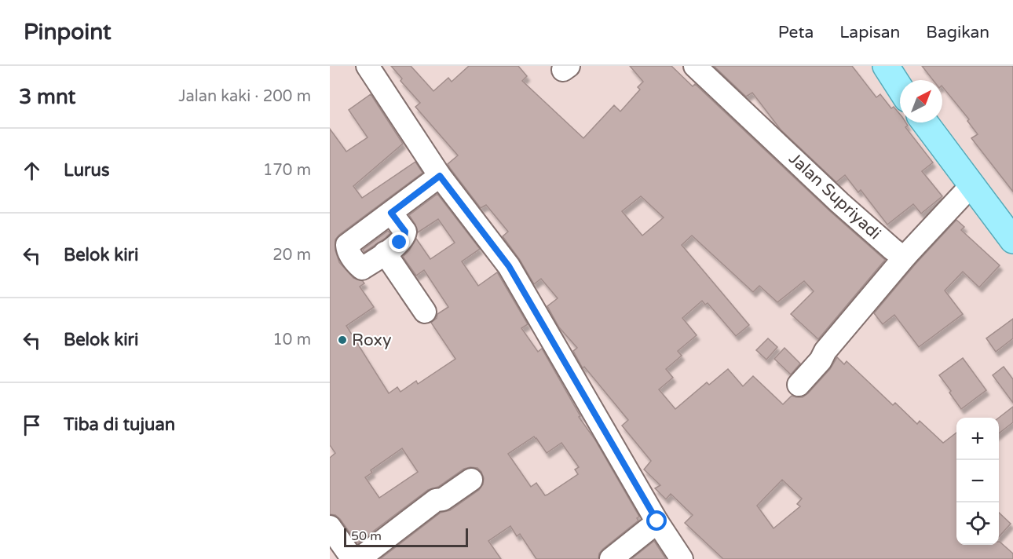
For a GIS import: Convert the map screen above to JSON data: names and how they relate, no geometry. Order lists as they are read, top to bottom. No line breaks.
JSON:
{"streets":{"street":["Jalan Supriyadi"]},"places":["Roxy"],"scale_bar":"50 m","north":"top right","page":{"header":"Pinpoint","nav":["Peta","Lapisan","Bagikan"],"heading":["3 mnt","Jalan kaki · 200 m"],"list":[["Lurus","170 m"],["Belok kiri","20 m"],["Belok kiri","10 m"],"Tiba di tujuan"],"map_buttons":["+","−"],"scale":"50 m"}}
